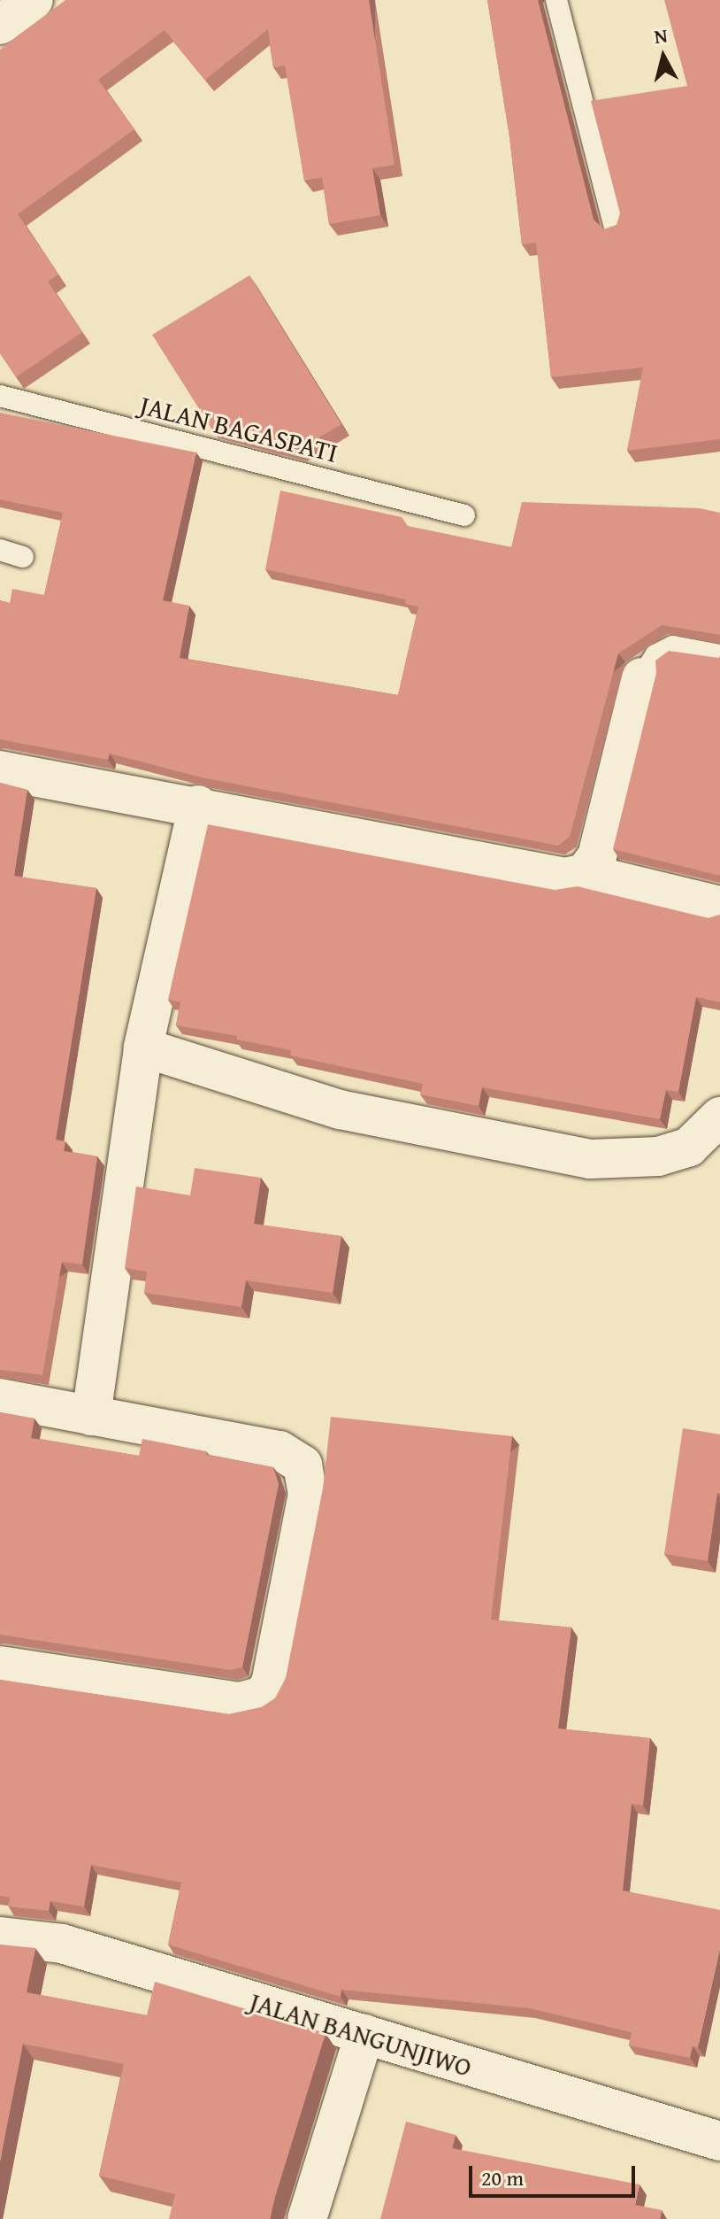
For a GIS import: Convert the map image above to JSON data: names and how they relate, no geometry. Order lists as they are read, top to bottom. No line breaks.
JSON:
{"streets":{"street":["JALAN BANGUNJIWO"],"lane":["JALAN BAGASPATI"]},"scale_bar":"20 m","north":"top"}
